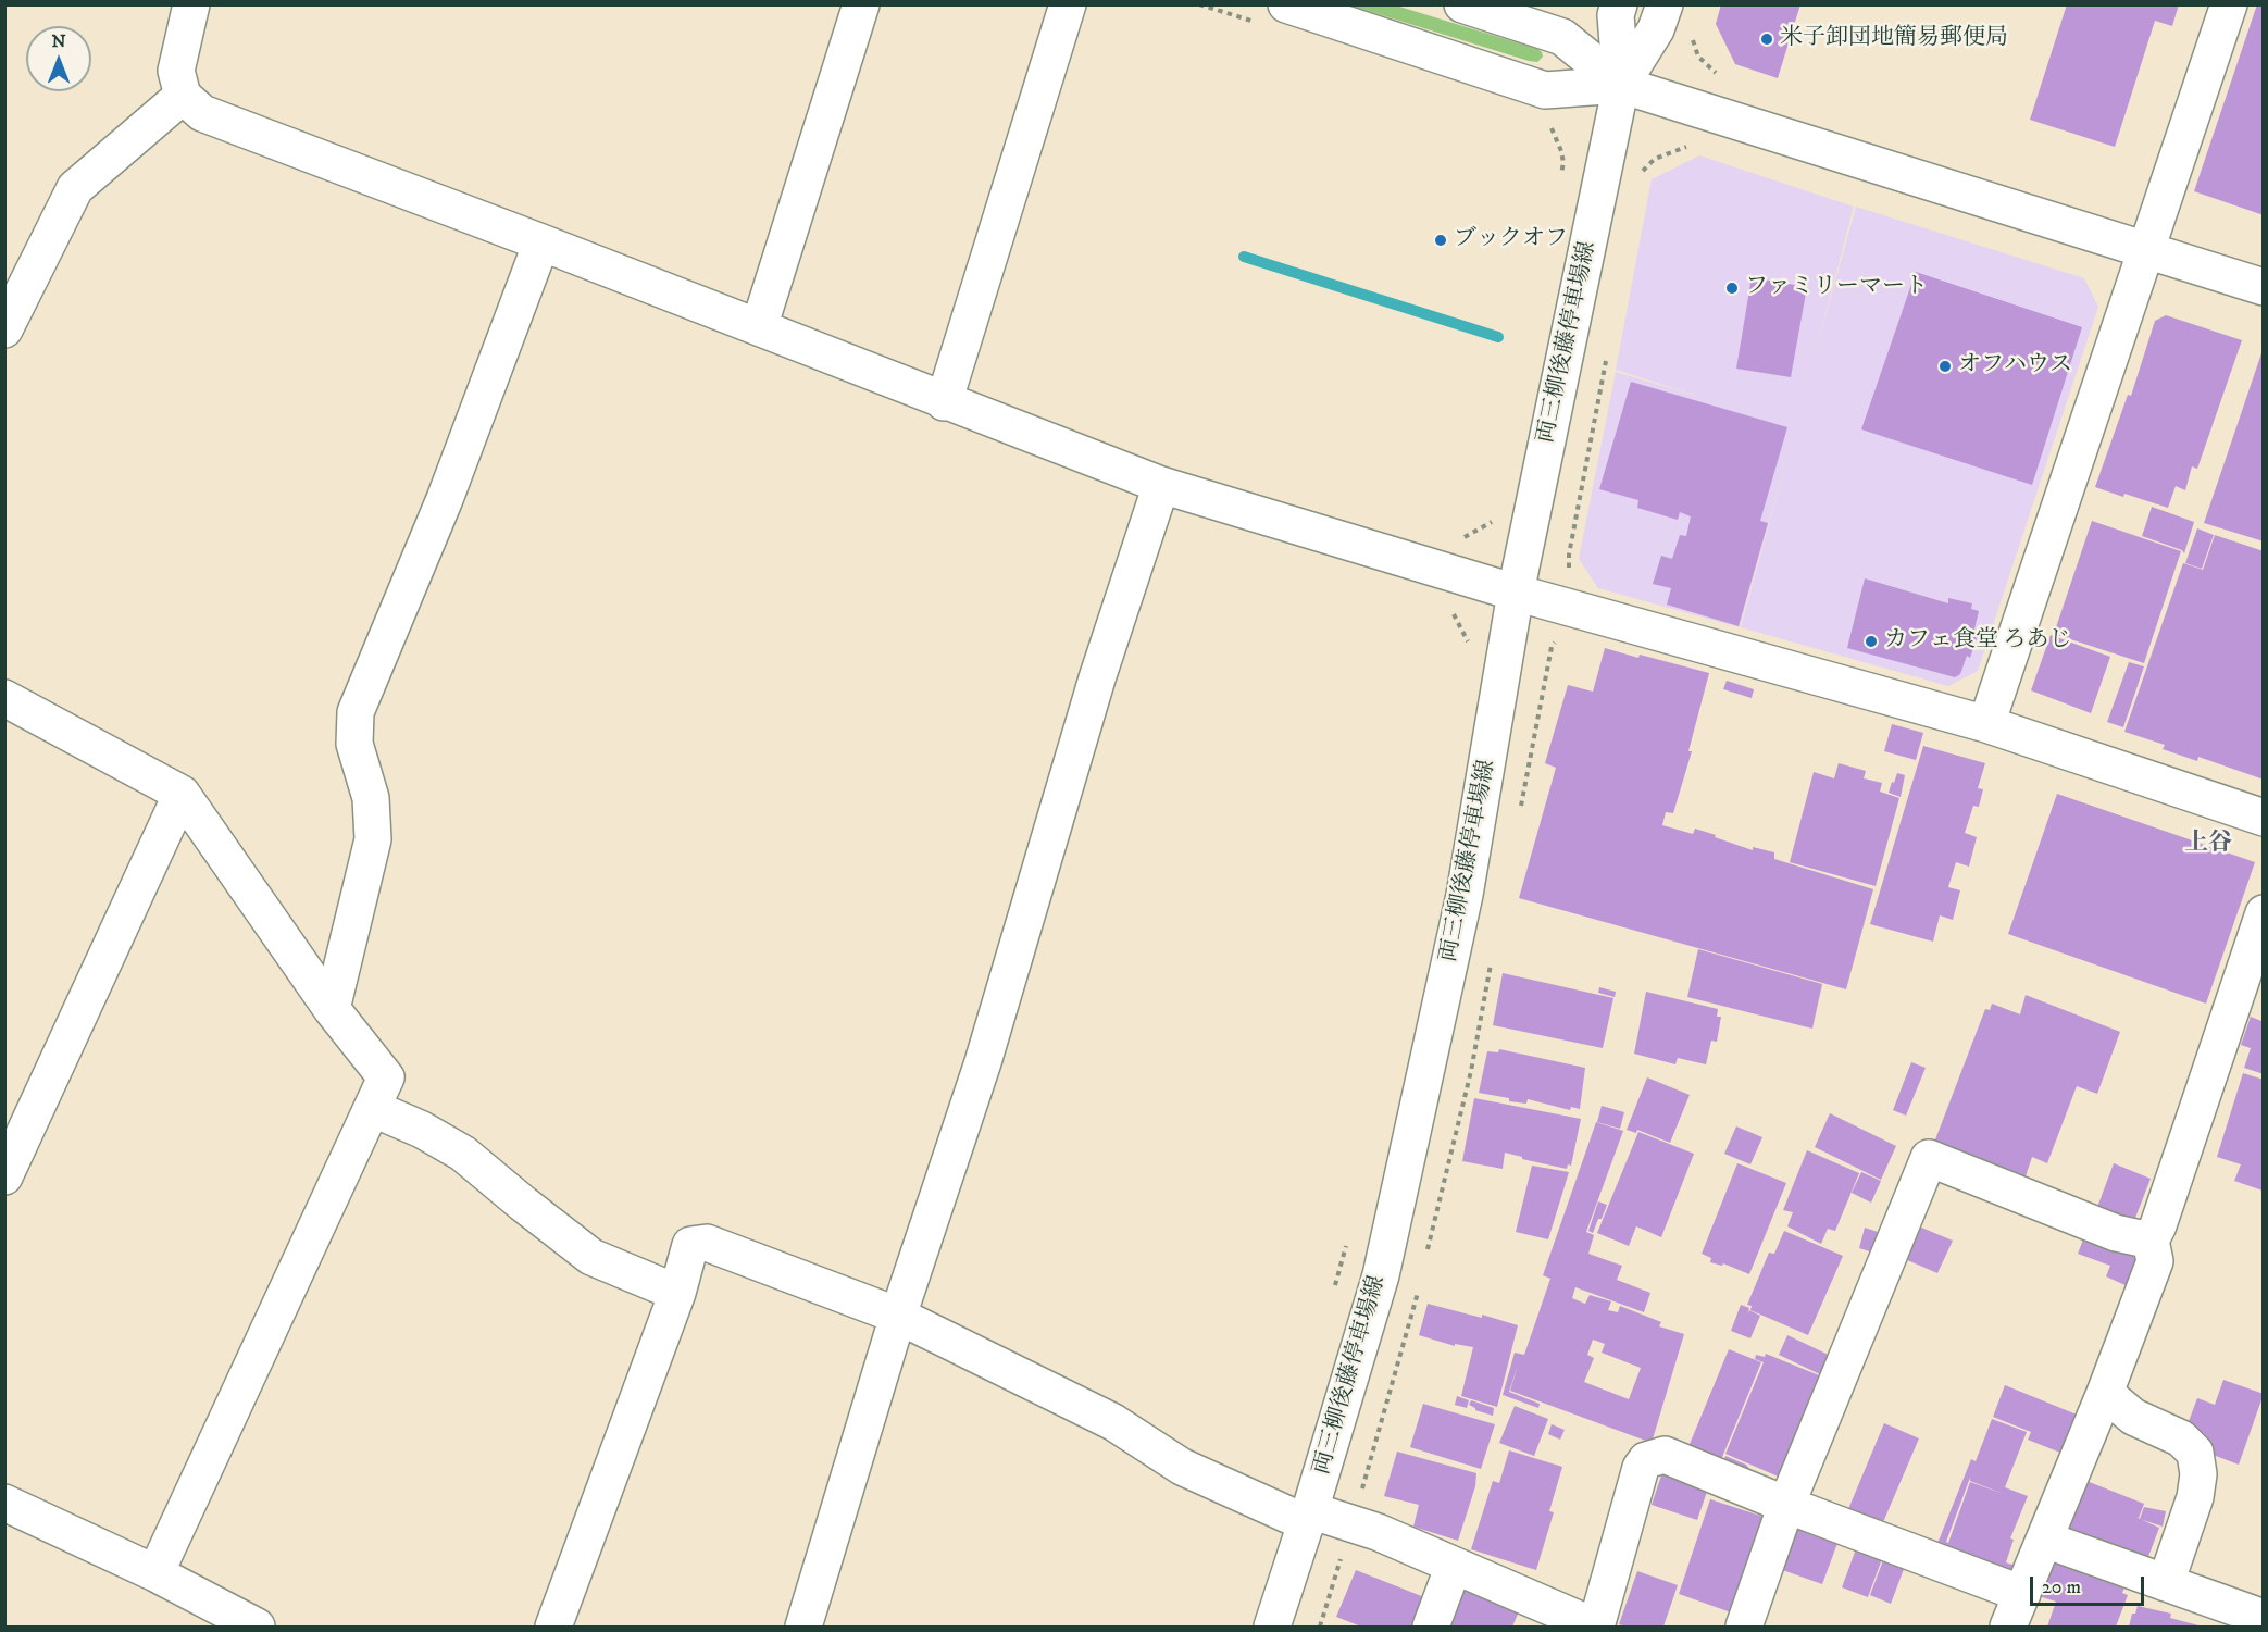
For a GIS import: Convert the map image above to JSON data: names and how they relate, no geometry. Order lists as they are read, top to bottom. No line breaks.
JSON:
{"streets":{"street":["両三柳後藤停車場線"]},"districts":["上谷"],"places":["米子卸団地簡易郵便局","ブックオフ","ファミリーマート","オフハウス","カフェ食堂 ろあじ"],"scale_bar":"20 m","north":"top"}
